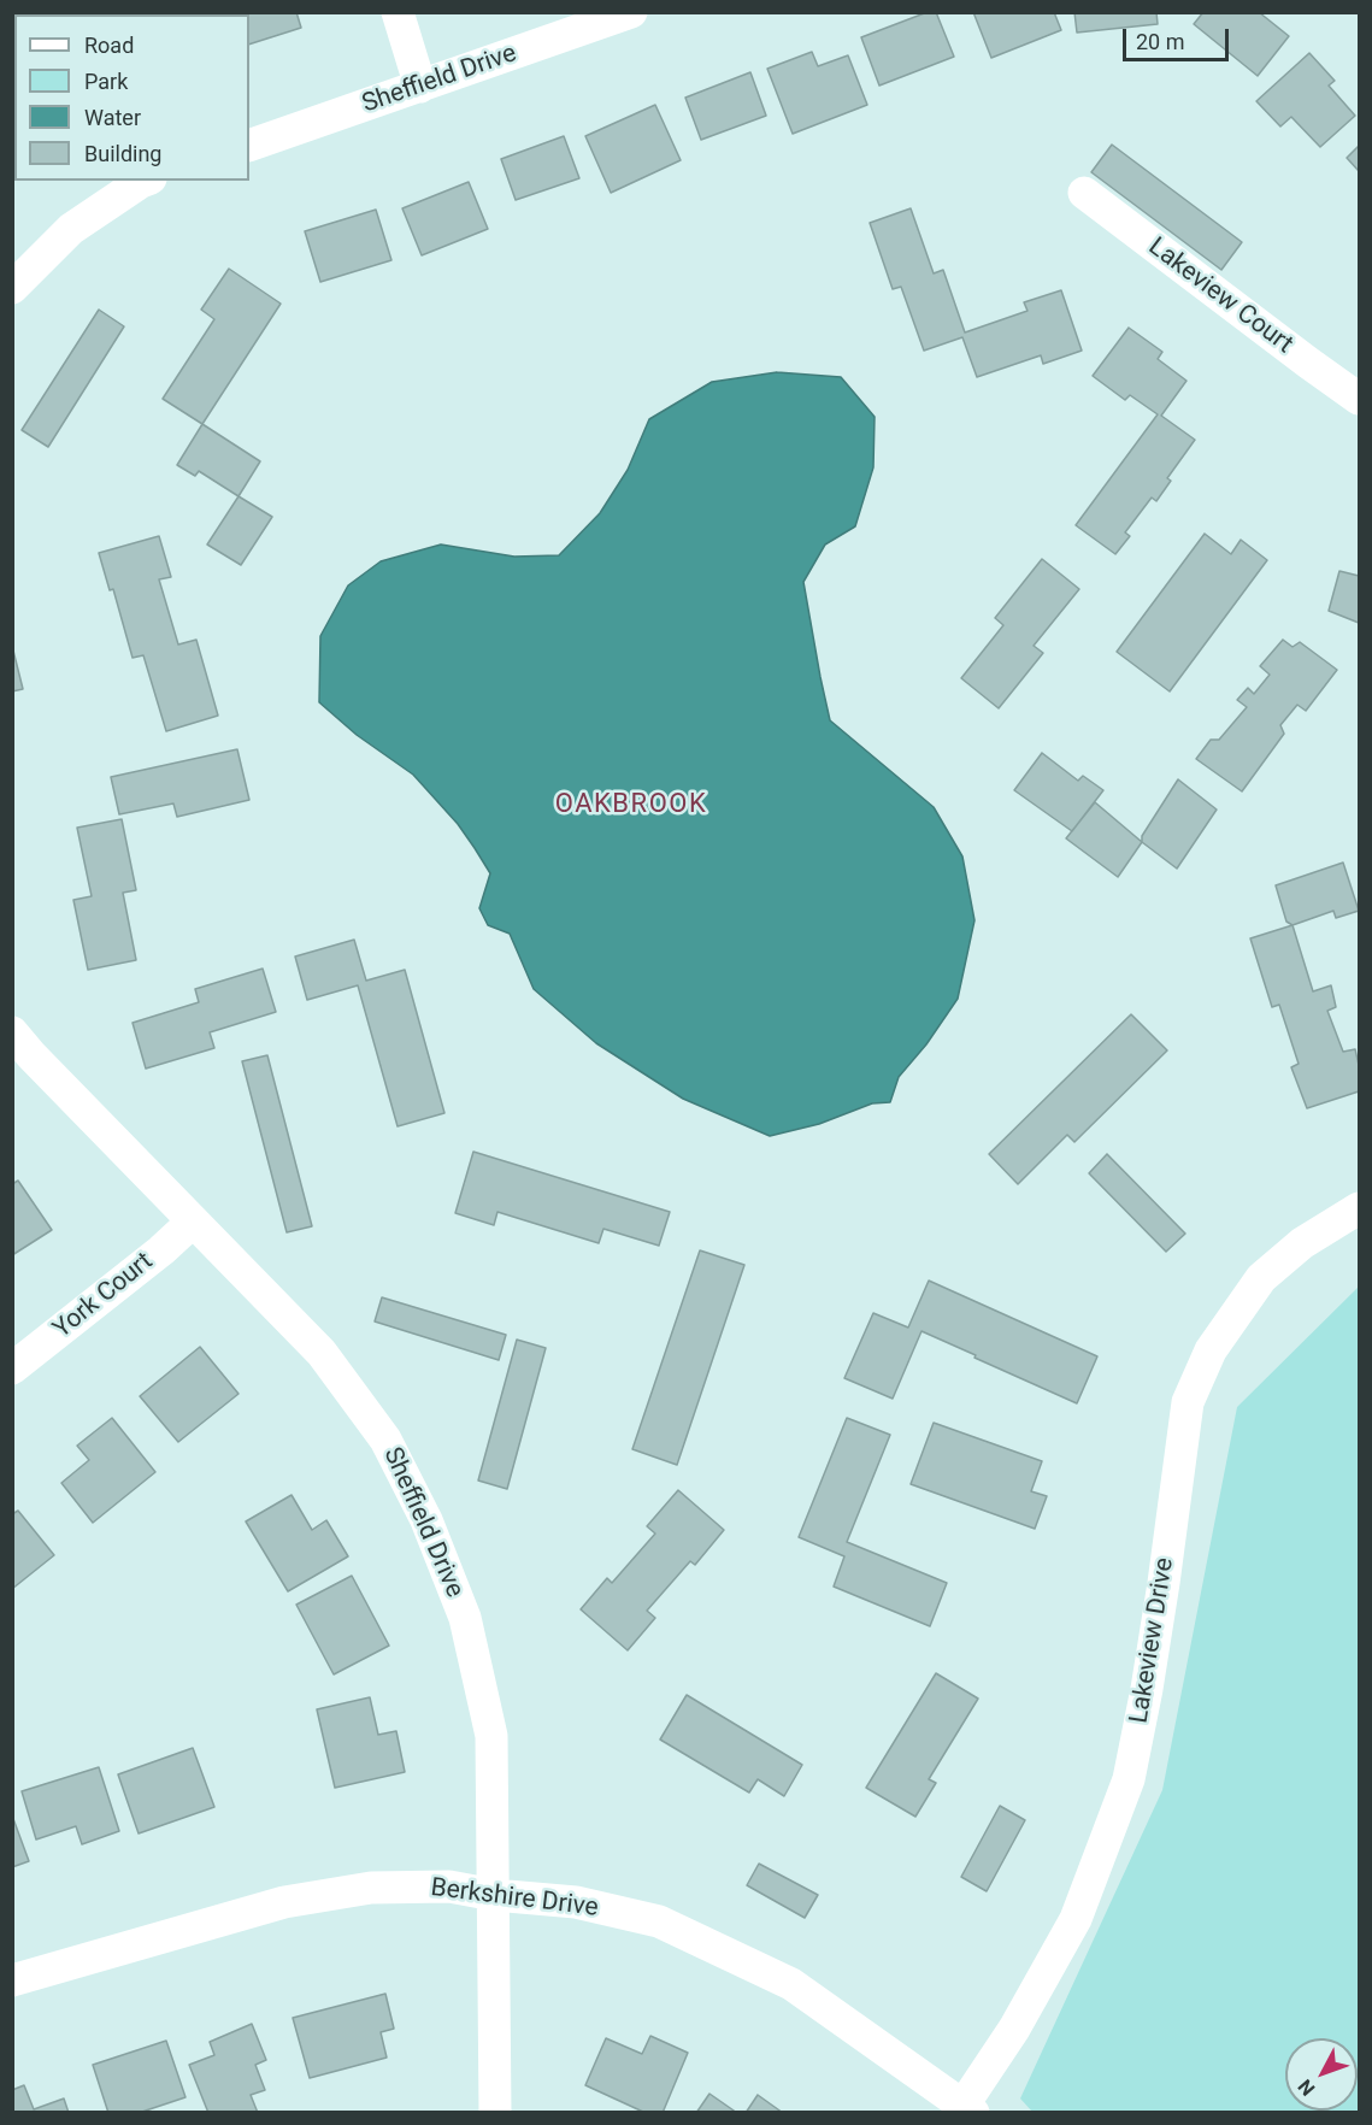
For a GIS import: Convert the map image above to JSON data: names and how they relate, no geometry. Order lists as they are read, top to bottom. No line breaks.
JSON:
{"streets":{"street":["Sheffield Drive","Lakeview Court","York Court","Lakeview Drive","Berkshire Drive"]},"crossings":[["Sheffield Drive","York Court"],["Sheffield Drive","Berkshire Drive"],["Lakeview Drive","Berkshire Drive"]],"districts":["OAKBROOK"],"legend":["Road","Park","Water","Building"],"scale_bar":"20 m","north":"bottom left"}
